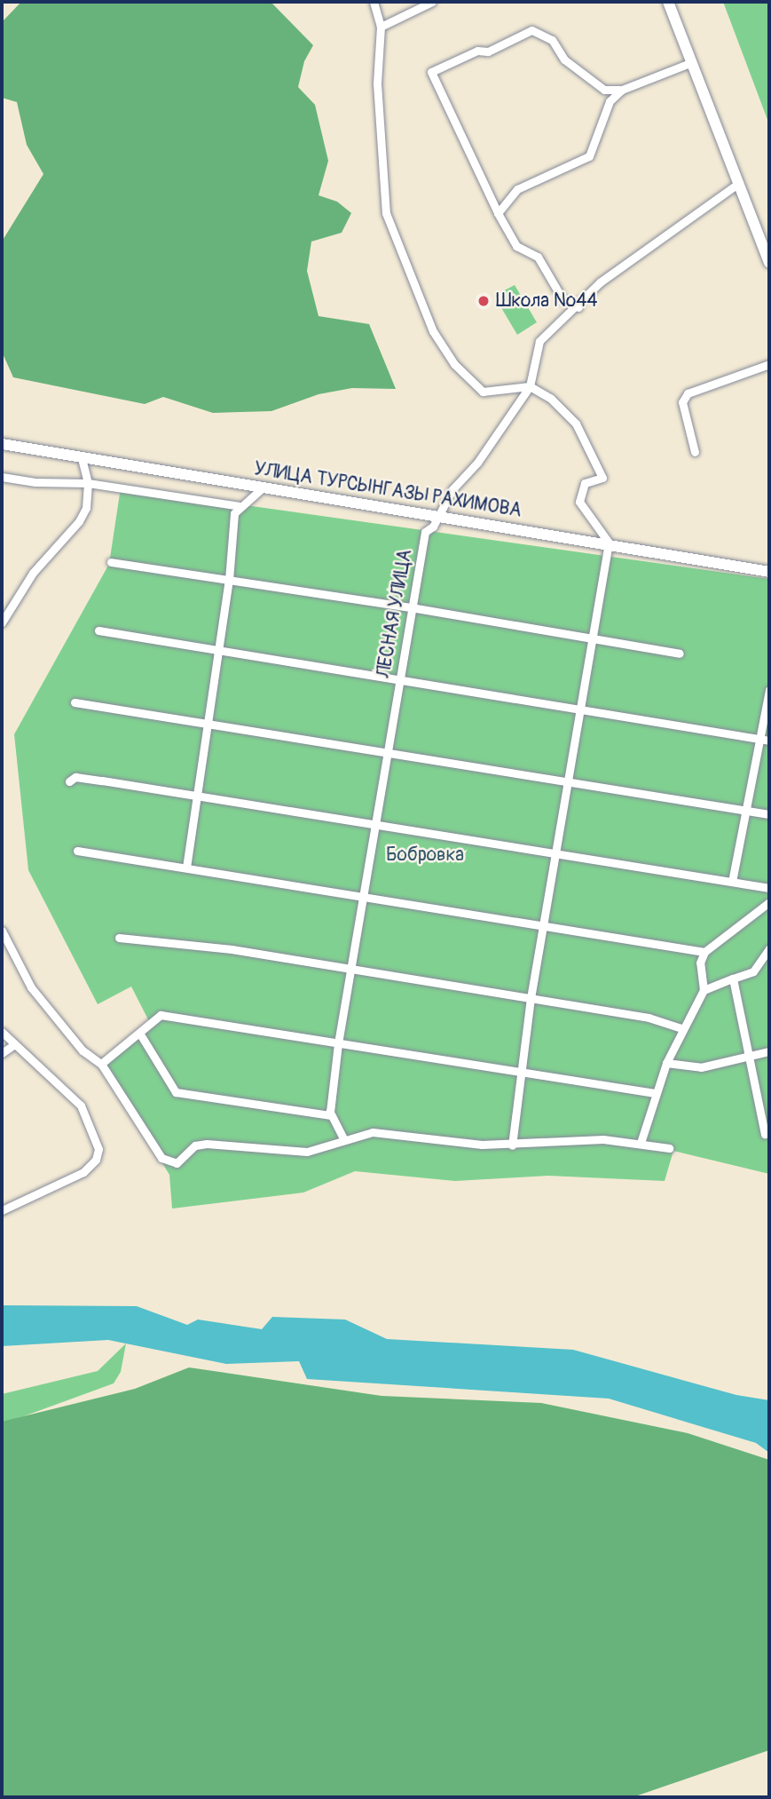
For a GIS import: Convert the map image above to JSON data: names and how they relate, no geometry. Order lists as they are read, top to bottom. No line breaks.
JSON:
{"streets":{"street":["УЛИЦА ТУРСЫНГАЗЫ РАХИМОВА","ЛЕСНАЯ УЛИЦА"]},"crossings":[["УЛИЦА ТУРСЫНГАЗЫ РАХИМОВА","ЛЕСНАЯ УЛИЦА"]],"parks":["Бобровка"],"places":["Школа №44"]}
